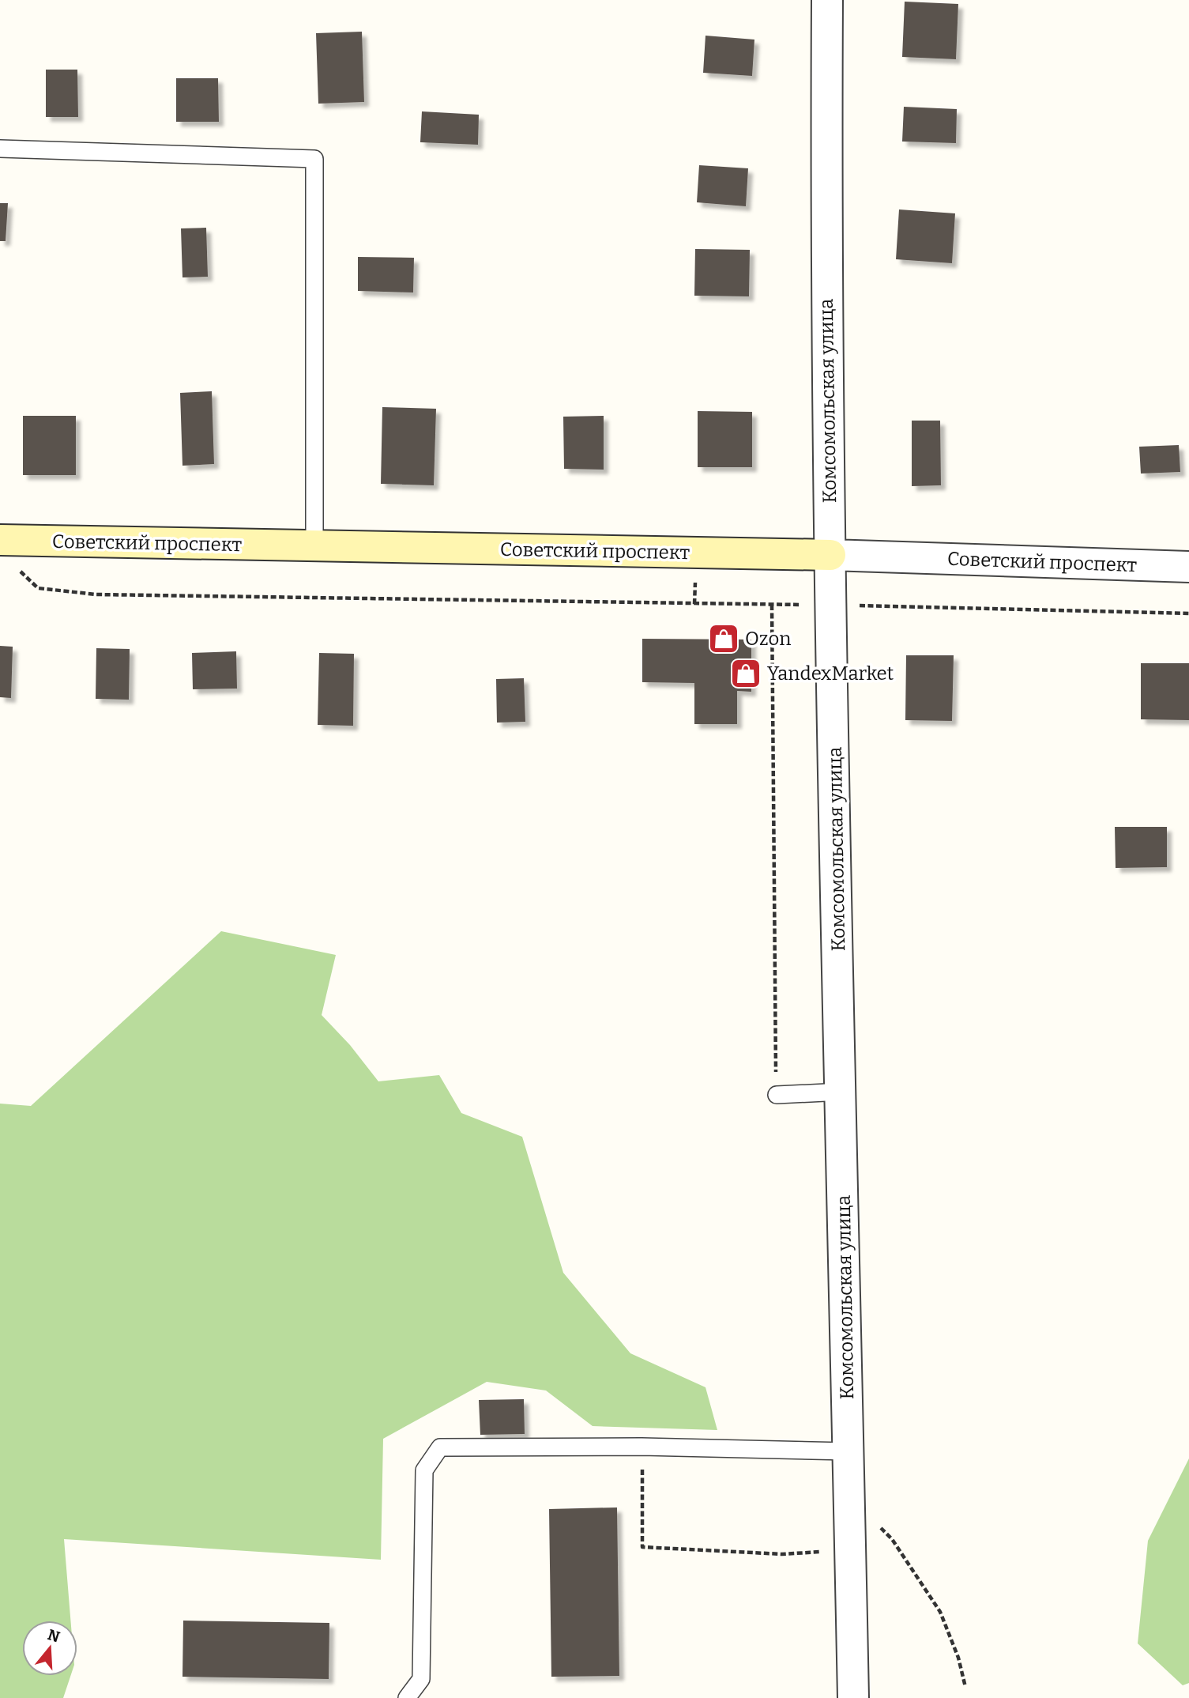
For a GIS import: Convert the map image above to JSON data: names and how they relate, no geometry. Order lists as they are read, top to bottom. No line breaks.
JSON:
{"streets":{"street":["Комсомольская улица","Советский проспект"]},"crossings":[["Комсомольская улица","Советский проспект"]],"places":{"shop":["Ozon","YandexMarket"]},"north":"top"}
